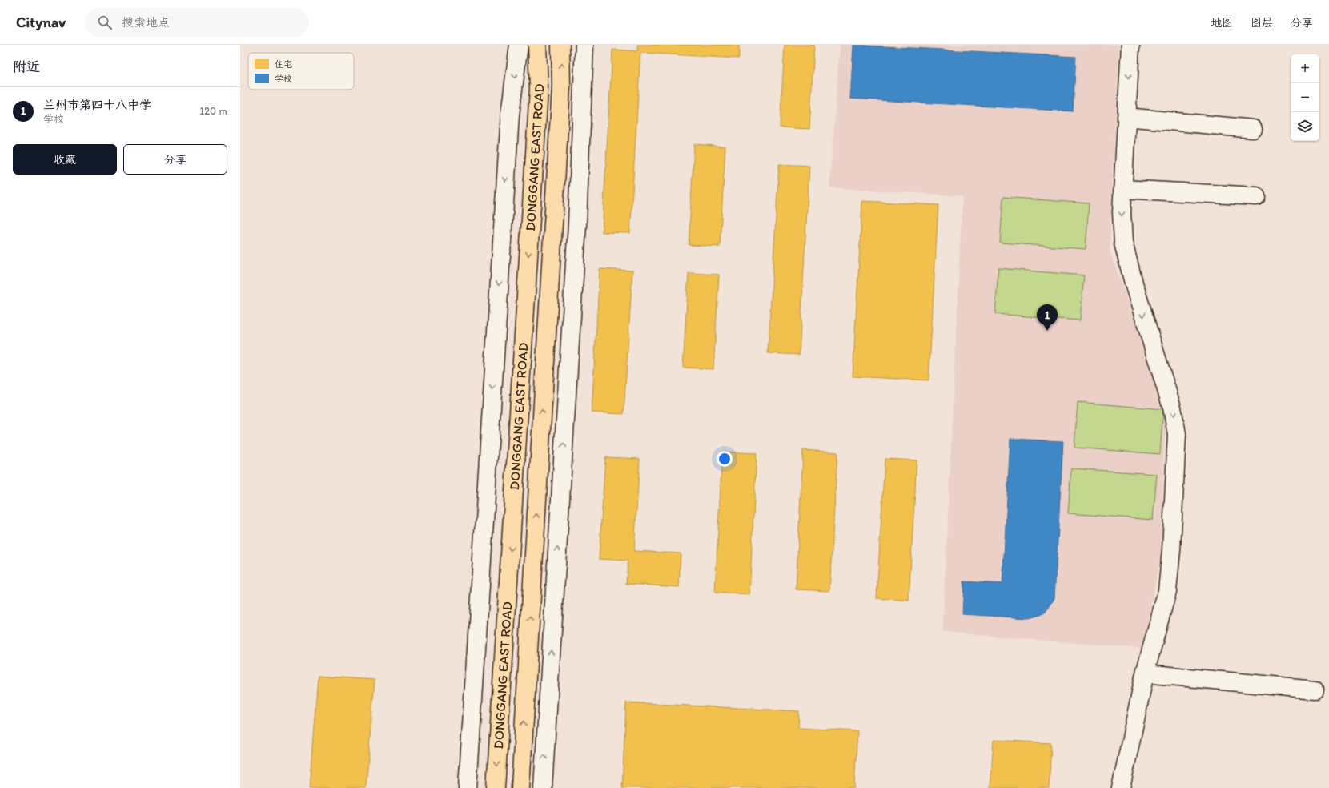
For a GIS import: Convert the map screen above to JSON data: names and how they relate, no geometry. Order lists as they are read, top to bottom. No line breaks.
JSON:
{"streets":{"main road":["DONGGANG EAST ROAD"]},"legend":["住宅","学校"],"page":{"header":"Citynav","search":"搜索地点","nav":["地图","图层","分享"],"heading":"附近","map_buttons":["+","−"],"list":[{"mark":"1","name":"兰州市第四十八中学","note":"学校","value":"120 m"}],"buttons":["收藏","分享"],"pins":"1"}}
